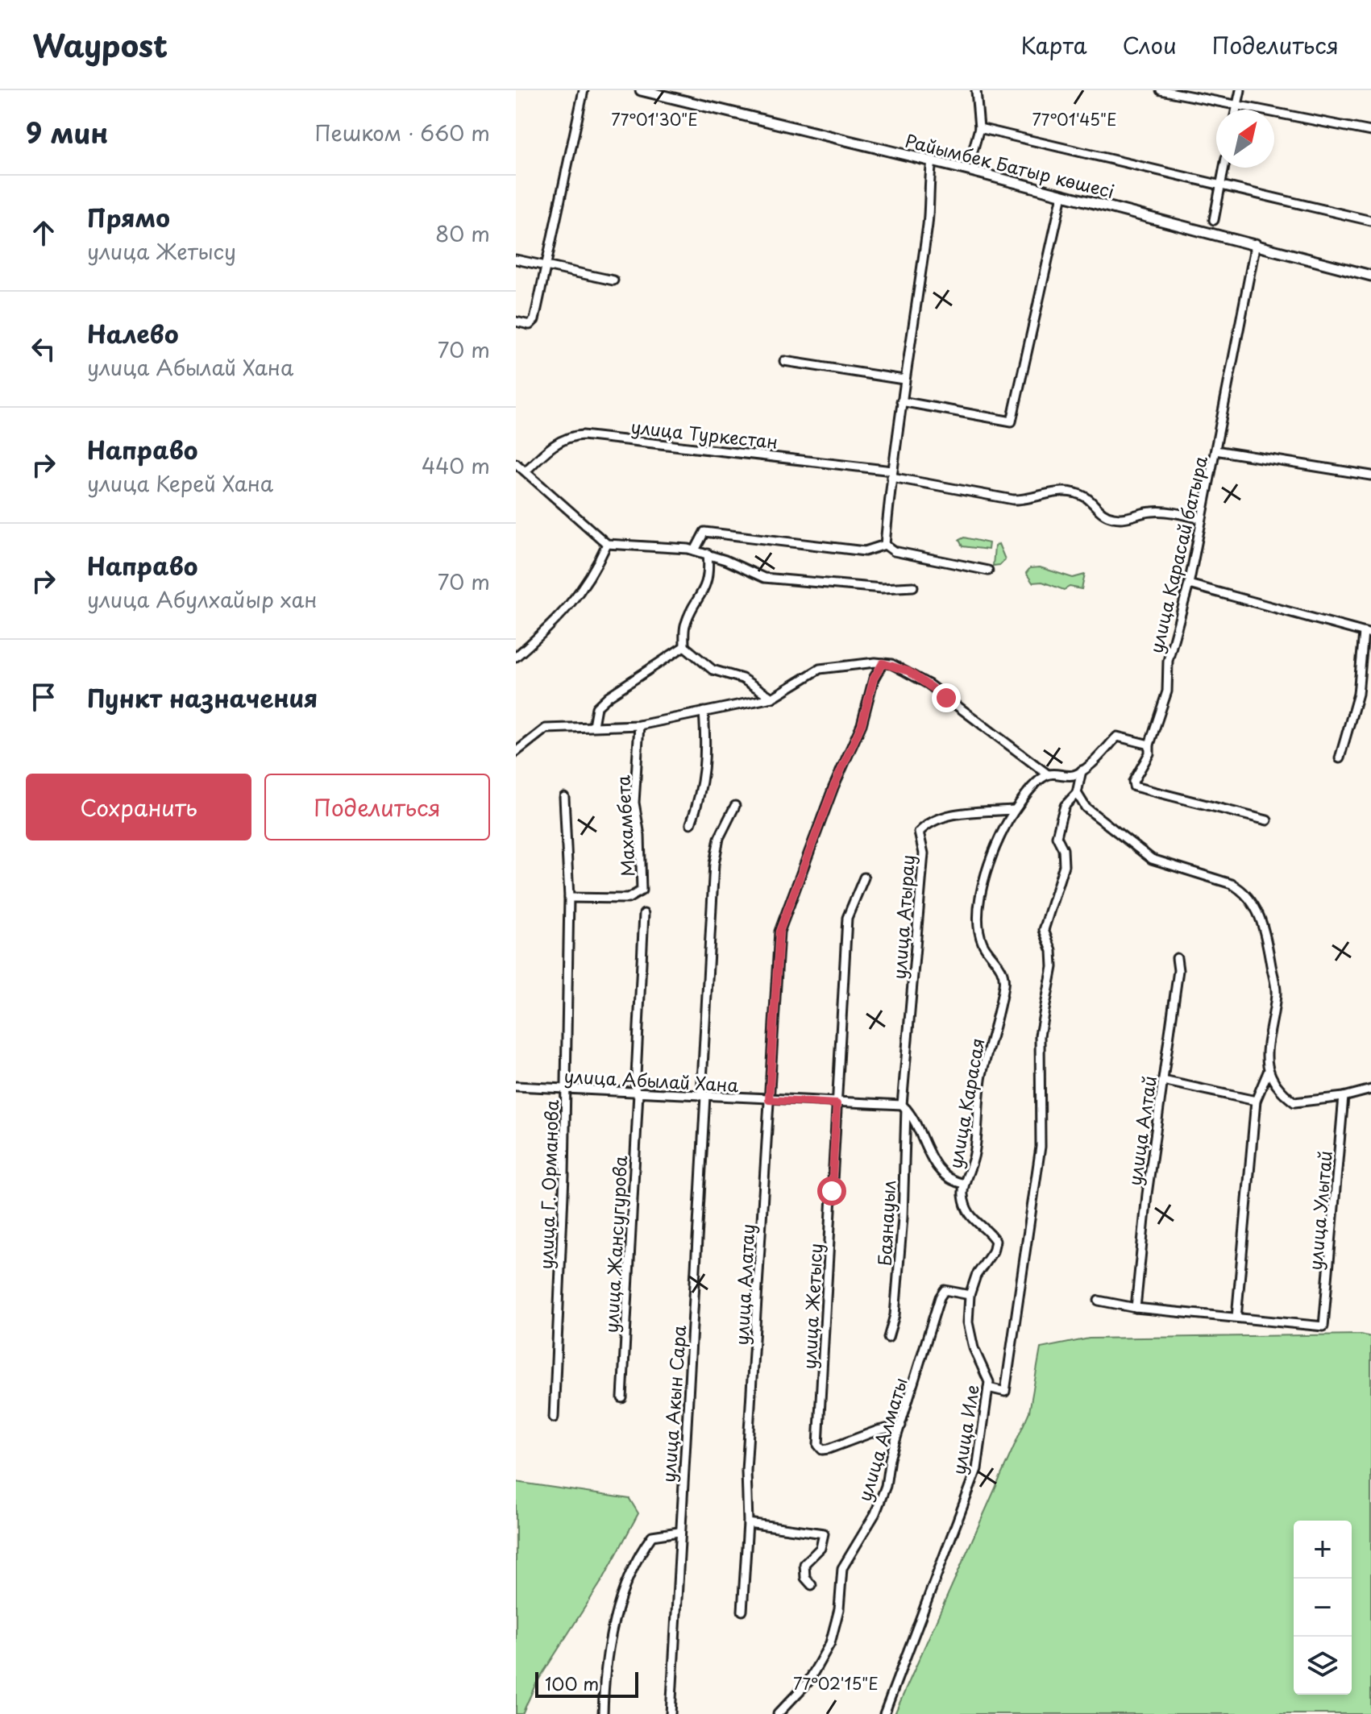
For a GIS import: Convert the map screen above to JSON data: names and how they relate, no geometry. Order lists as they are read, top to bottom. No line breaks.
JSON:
{"streets":{"main road":["Райымбек Батыр көшесі"],"street":["улица Туркестан","улица Карасай батыра","Махамбета","улица Атырау","улица Абылай Хана","улица Карасая","улица Алтай","улица Г. Орманова","улица Улытай","Баянауыл","улица Жансугурова","улица Алатау","улица Жетысу","улица Акын Сара","улица Иле","улица Алматы"]},"crossings":[["Райымбек Батыр көшесі","улица Карасай батыра"],["улица Туркестан","улица Карасай батыра"],["Махамбета","улица Г. Орманова"],["улица Атырау","улица Абылай Хана"],["улица Атырау","улица Карасая"],["улица Атырау","Баянауыл"],["улица Абылай Хана","улица Г. Орманова"],["улица Абылай Хана","Баянауыл"],["улица Абылай Хана","улица Жансугурова"],["улица Абылай Хана","улица Алатау"],["улица Абылай Хана","улица Жетысу"],["улица Абылай Хана","улица Акын Сара"],["улица Карасая","улица Иле"],["улица Жетысу","улица Алматы"],["улица Иле","улица Алматы"]],"scale_bar":"100 m","north":"top right","page":{"header":"Waypost","nav":["Карта","Слои","Поделиться"],"heading":["9 мин","Пешком · 660 m"],"list":[["Прямо","улица Жетысу","80 m"],["Налево","улица Абылай Хана","70 m"],["Направо","улица Керей Хана","440 m"],["Направо","улица Абулхайыр хан","70 m"],"Пункт назначения"],"buttons":["Сохранить","Поделиться"],"map_buttons":["+","−"],"scale":"100 m"},"coordinates":["77°01'30\"E","77°01'45\"E","77°02'15\"E"]}
